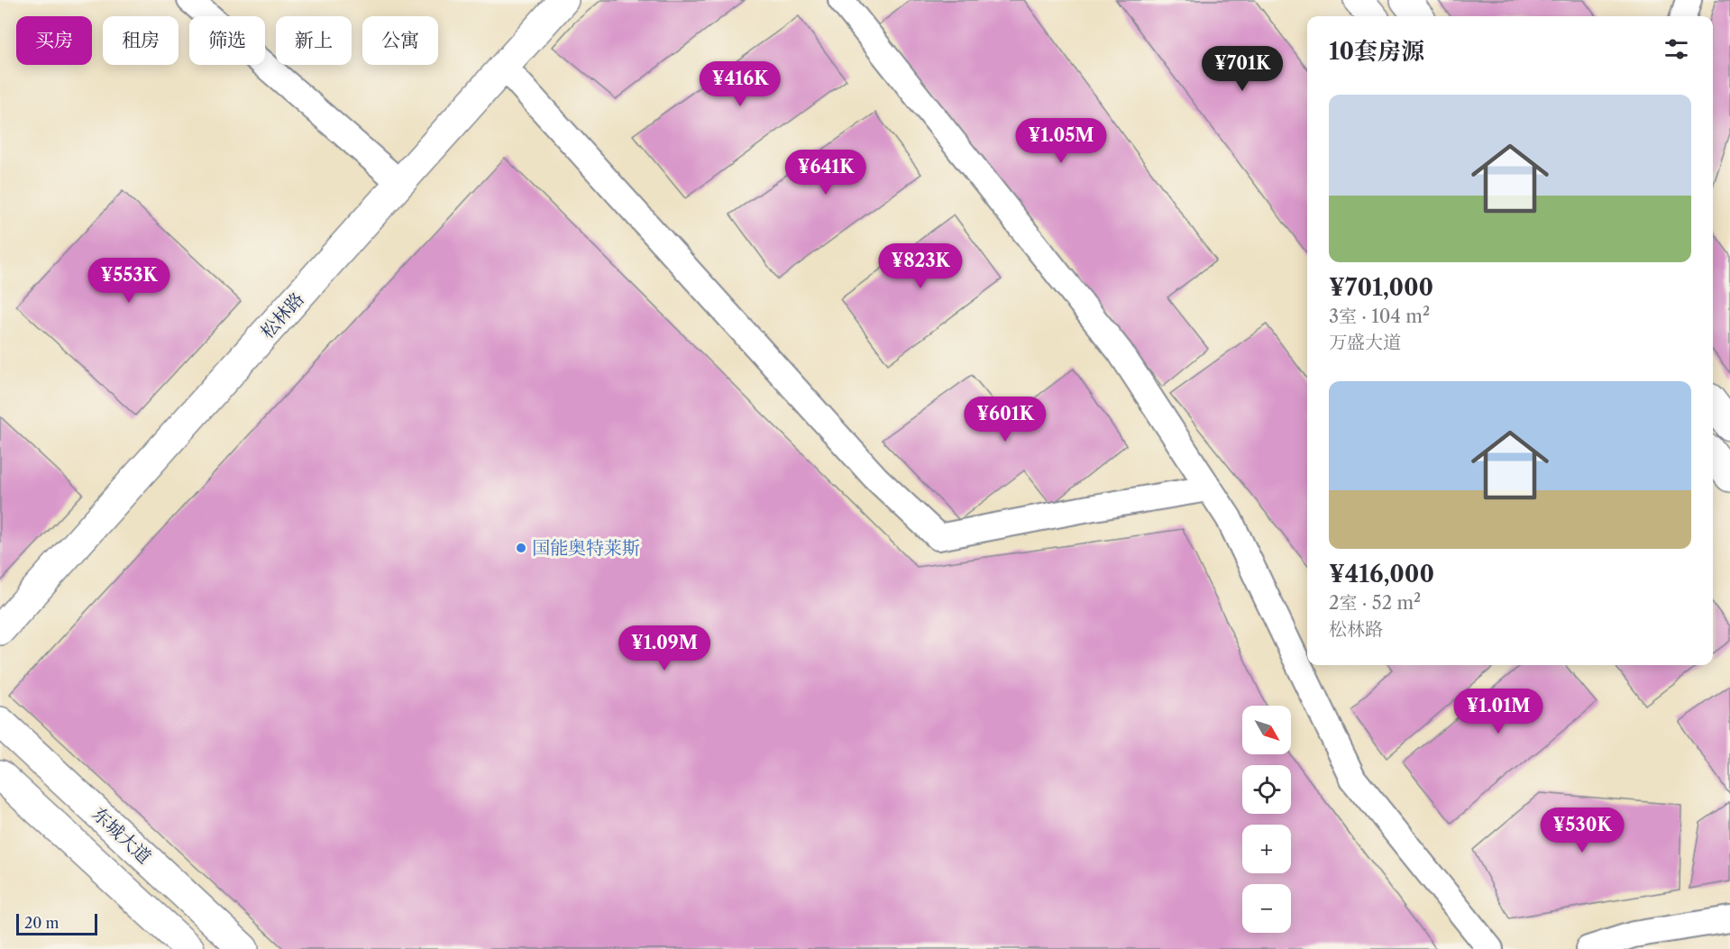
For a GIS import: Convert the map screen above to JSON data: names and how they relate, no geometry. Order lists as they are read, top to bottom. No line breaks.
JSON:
{"streets":{"main road":["松林路","东城大道"]},"places":["国能奥特莱斯"],"scale_bar":"20 m","north":"bottom right","page":{"chip":["买房","租房","筛选","新上","公寓"],"heading":"10套房源","price":["¥701K","¥416K","¥1.05M","¥641K","¥823K","¥553K","¥601K","¥1.09M","¥1.01M","¥530K"],"list":[{"name":"¥701,000","note":"3室 · 104 m² · 万盛大道"},{"name":"¥416,000","note":"2室 · 52 m² · 松林路"}],"map_buttons":["+","−"],"scale":"20 m"}}
